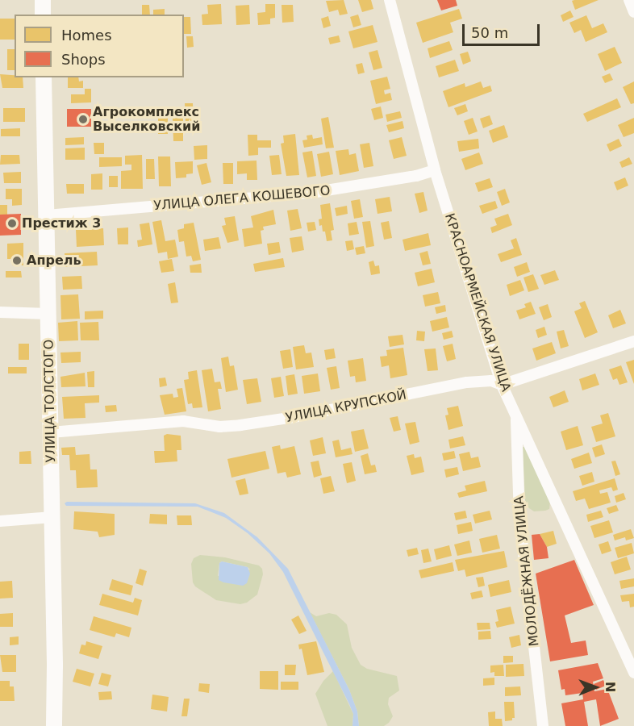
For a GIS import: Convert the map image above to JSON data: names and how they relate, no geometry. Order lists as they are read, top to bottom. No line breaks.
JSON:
{"streets":{"main road":["УЛИЦА ТОЛСТОГО"],"street":["УЛИЦА ОЛЕГА КОШЕВОГО","КРАСНОАРМЕЙСКАЯ УЛИЦА","УЛИЦА КРУПСКОЙ","МОЛОДЁЖНАЯ УЛИЦА"]},"crossings":[["УЛИЦА ОЛЕГА КОШЕВОГО","КРАСНОАРМЕЙСКАЯ УЛИЦА"],["УЛИЦА ОЛЕГА КОШЕВОГО","УЛИЦА ТОЛСТОГО"],["КРАСНОАРМЕЙСКАЯ УЛИЦА","УЛИЦА КРУПСКОЙ"],["КРАСНОАРМЕЙСКАЯ УЛИЦА","МОЛОДЁЖНАЯ УЛИЦА"],["УЛИЦА ТОЛСТОГО","УЛИЦА КРУПСКОЙ"]],"places":["Агрокомплекс Выселковский","Престиж 3","Апрель"],"legend":["Homes","Shops"],"scale_bar":"50 m","north":"right"}
